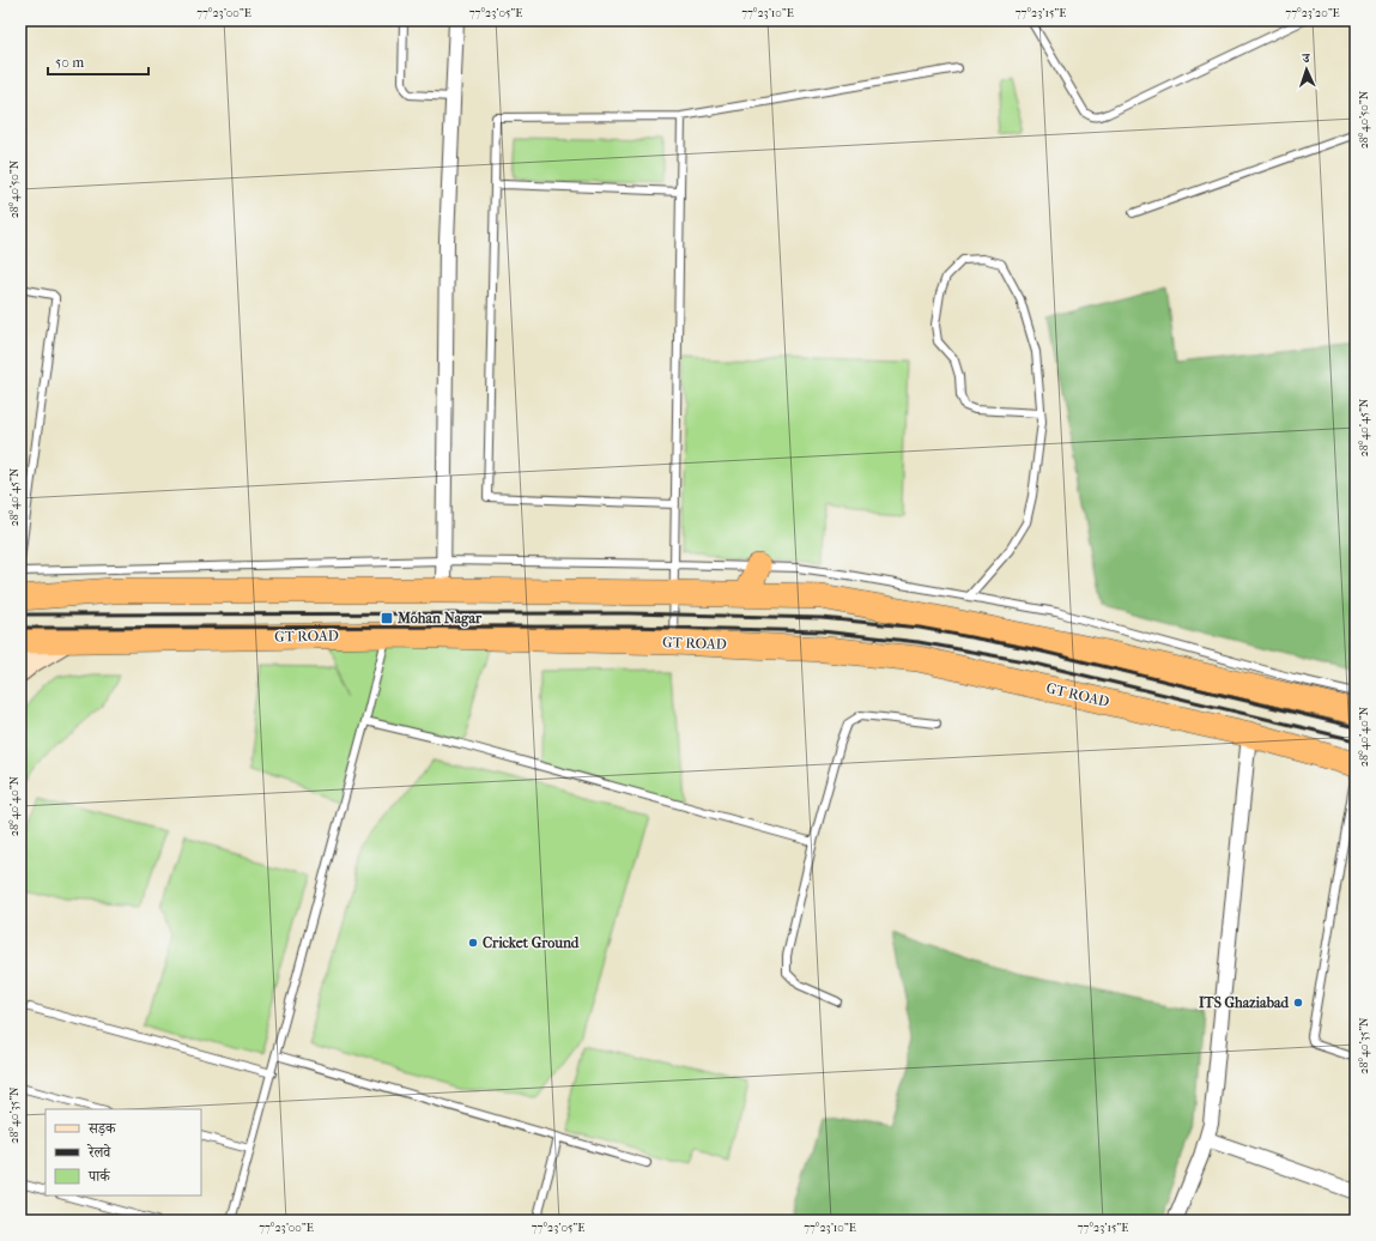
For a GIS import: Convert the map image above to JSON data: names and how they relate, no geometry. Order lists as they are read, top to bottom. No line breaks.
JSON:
{"streets":{"highway":["GT ROAD"]},"places":{"transit":["Mohan Nagar"],"other":["Cricket Ground","ITS Ghaziabad"]},"legend":["सड़क","रेलवे","पार्क"],"scale_bar":"50 m","north":"top","coordinates":["77°23'00\"E","77°23'05\"E","77°23'10\"E","77°23'15\"E","77°23'20\"E","28°40'50\"N","28°40'45\"N","28°40'40\"N","28°40'35\"N"]}
